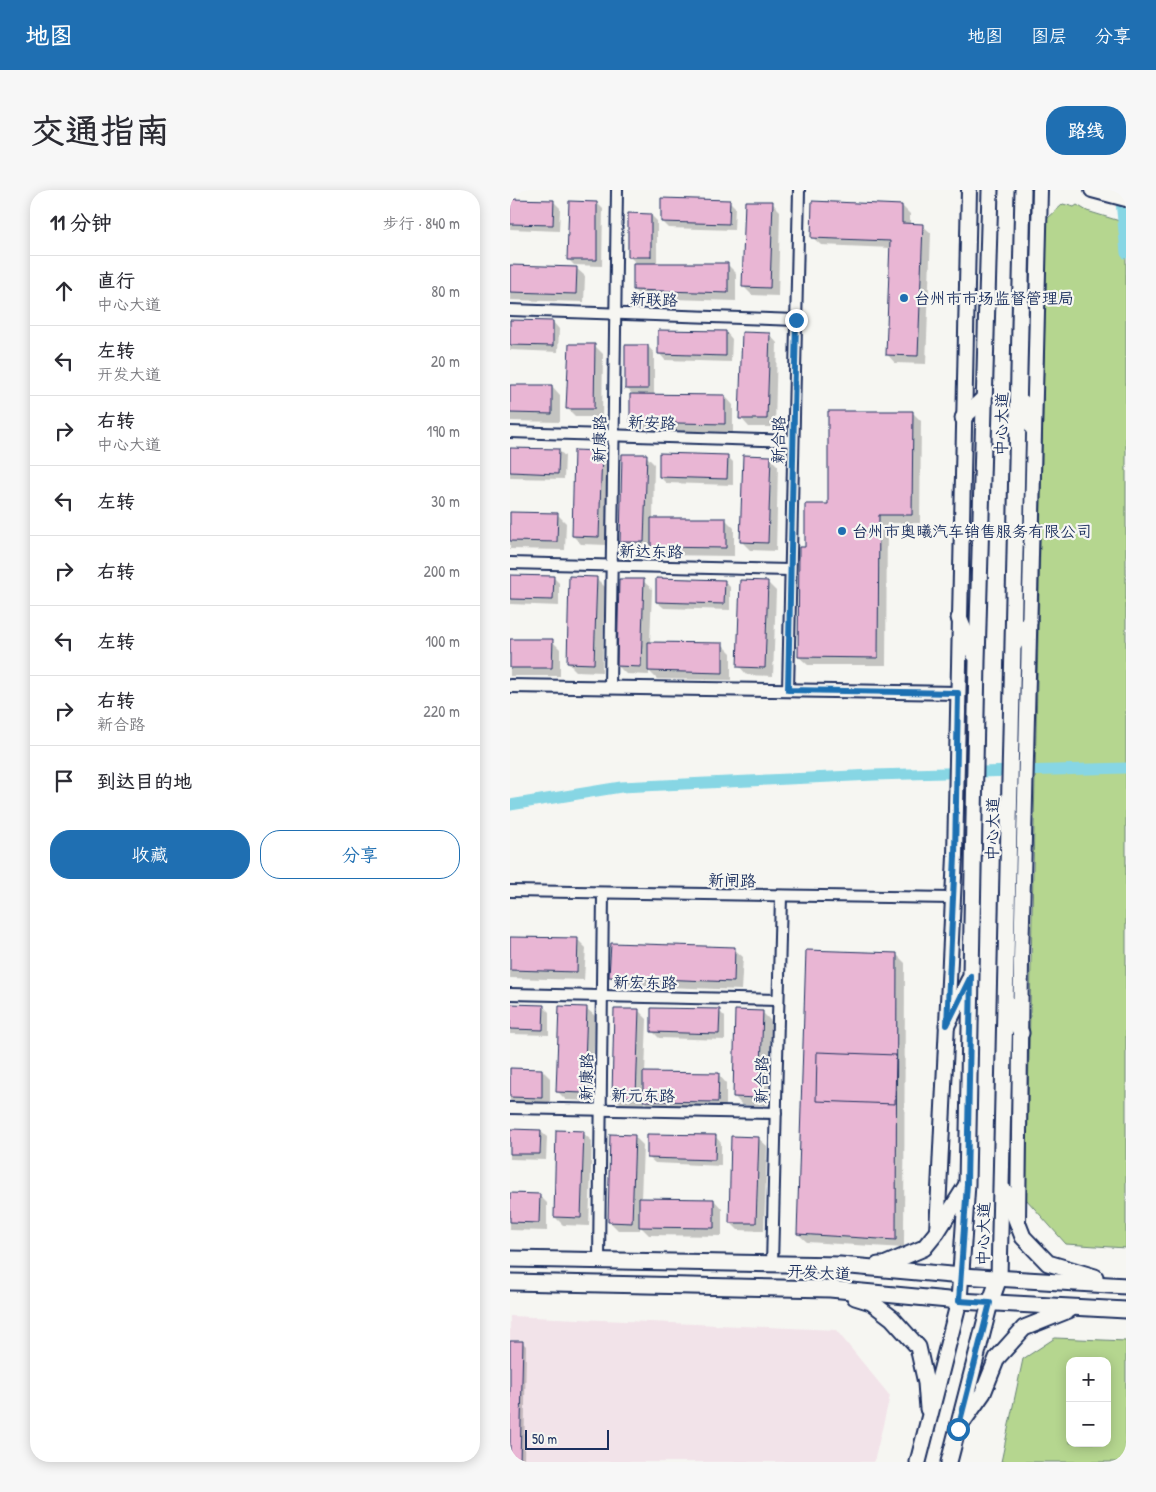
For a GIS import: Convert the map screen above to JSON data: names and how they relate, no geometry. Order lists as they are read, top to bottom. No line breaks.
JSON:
{"streets":{"main road":["中心大道","开发大道"],"street":["新联路","新安路","新康路","新合路","新达东路","新闸路","新宏东路","新元东路"]},"crossings":[["新联路","新康路"],["新联路","新合路"],["新安路","新康路"],["新安路","新合路"],["中心大道","开发大道"],["新康路","新达东路"],["新康路","新闸路"],["新康路","新宏东路"],["新康路","新元东路"],["新康路","开发大道"],["新合路","新达东路"],["新合路","新闸路"],["新合路","新宏东路"],["新合路","新元东路"],["新合路","开发大道"]],"places":["台州市市场监督管理局","台州市奥曦汽车销售服务有限公司"],"scale_bar":"50 m","page":{"header":"地图","nav":["地图","图层","分享"],"buttons":["路线",["收藏","分享"]],"title":"交通指南","heading":["11 分钟","步行 · 840 m"],"list":[["直行","中心大道","80 m"],["左转","开发大道","20 m"],["右转","中心大道","190 m"],["左转","30 m"],["右转","200 m"],["左转","100 m"],["右转","新合路","220 m"],"到达目的地"],"map_buttons":["+","−"],"scale":"50 m"}}
